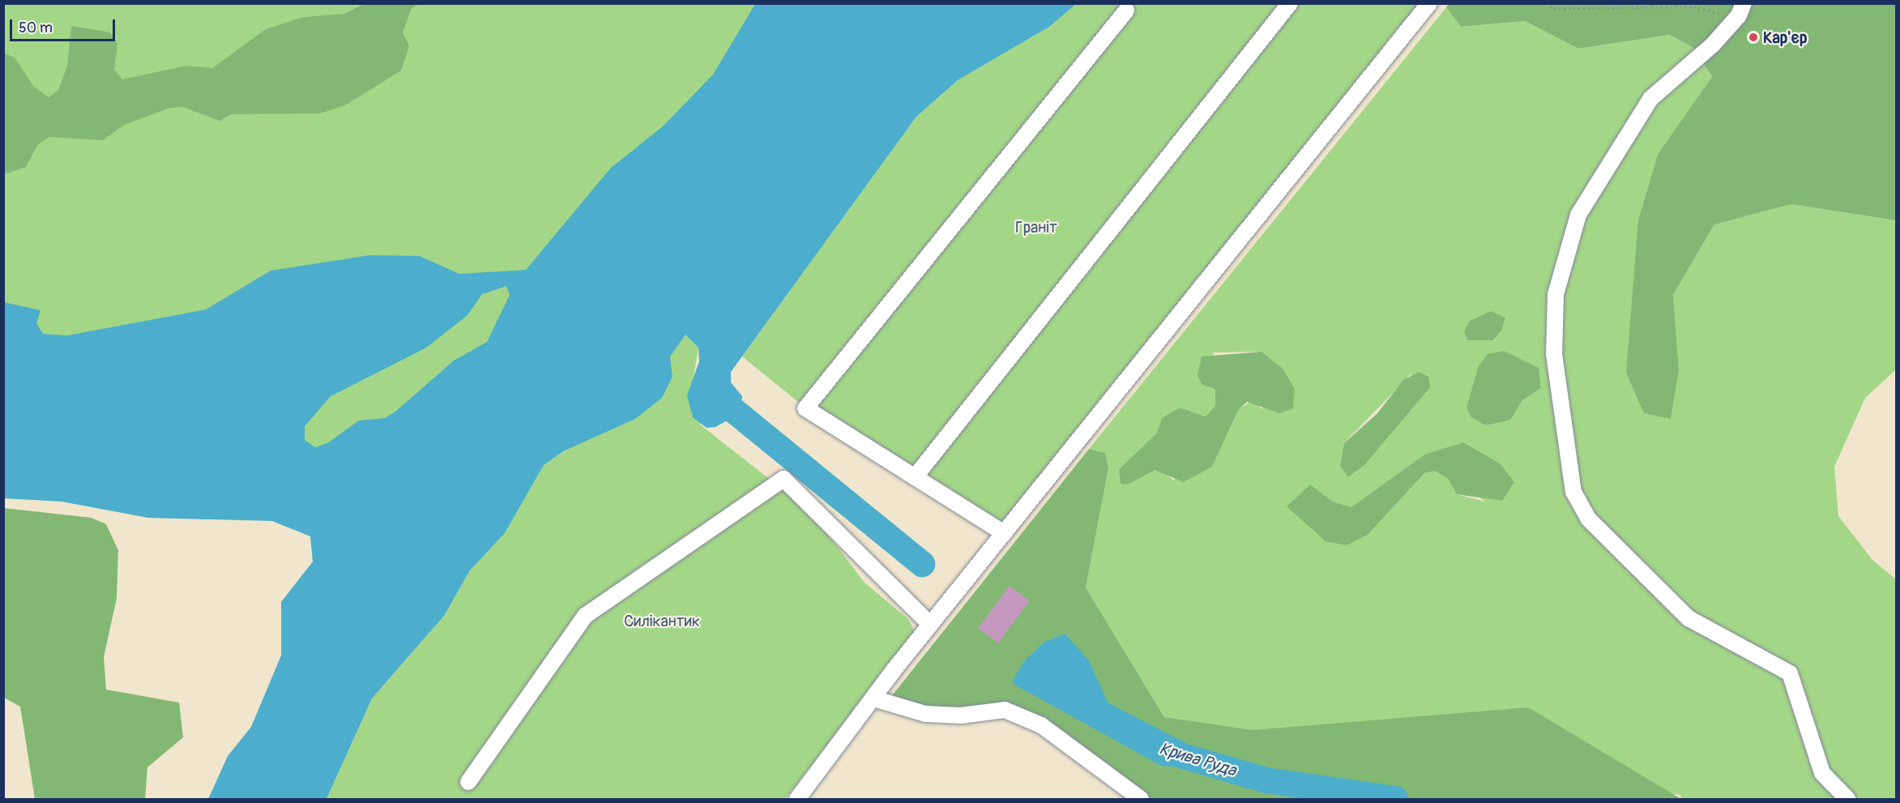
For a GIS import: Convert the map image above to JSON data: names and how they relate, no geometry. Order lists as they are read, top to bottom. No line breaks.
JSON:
{"water":["Крива Руда"],"parks":["Граніт","Силікантик"],"places":["Кар'єр"],"scale_bar":"50 m"}
